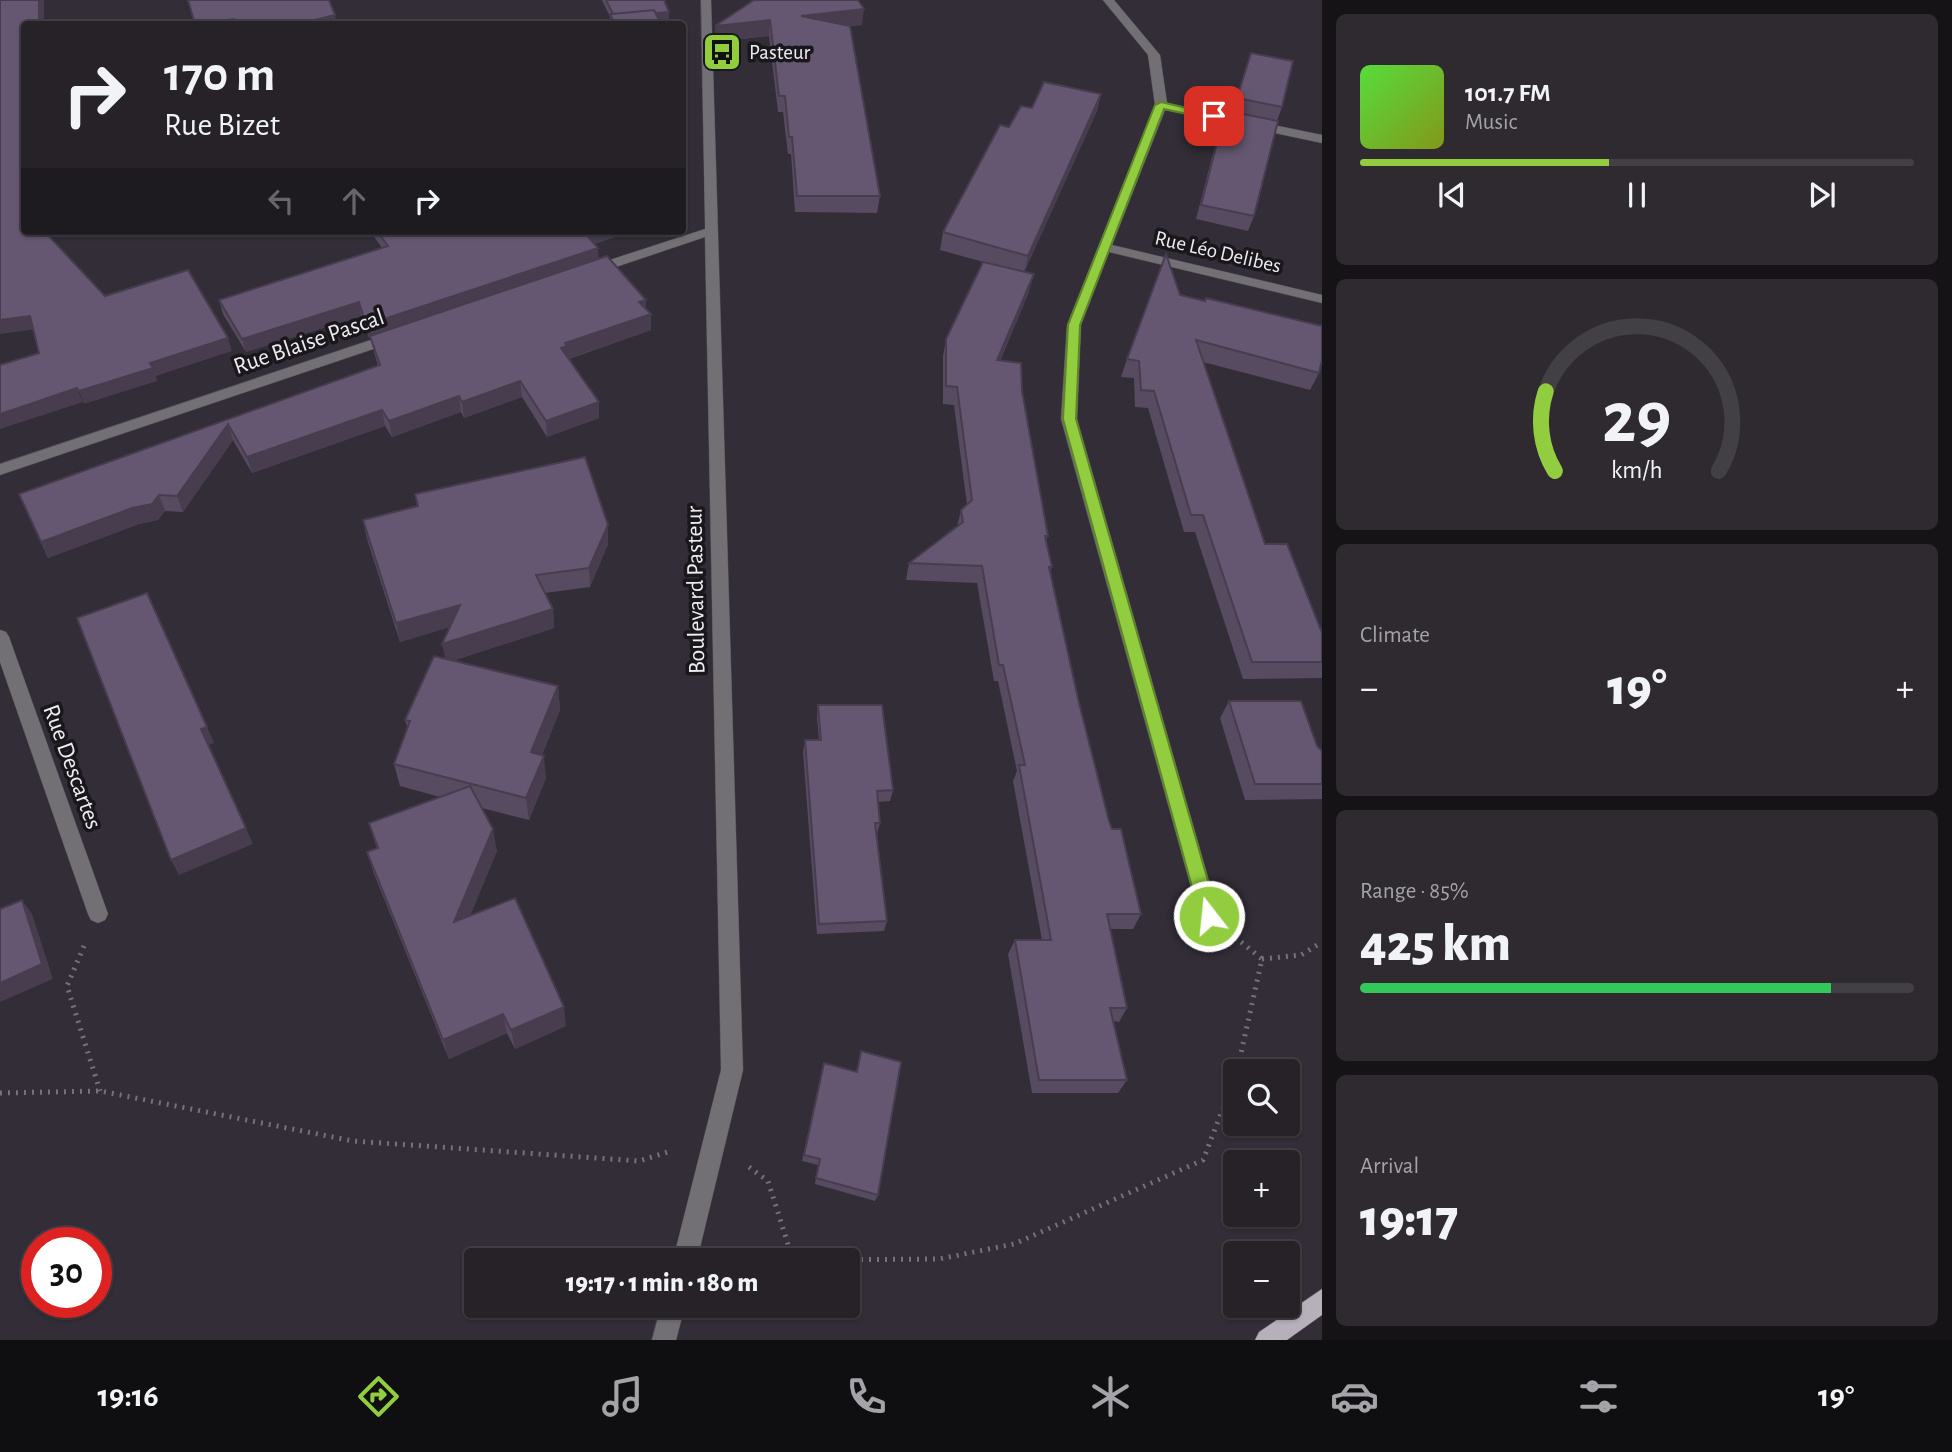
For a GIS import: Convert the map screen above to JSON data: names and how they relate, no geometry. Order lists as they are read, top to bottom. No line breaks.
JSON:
{"streets":{"street":["Rue Léo Delibes","Rue Blaise Pascal","Boulevard Pasteur","Rue Descartes"]},"places":{"bus stop":["Pasteur"]},"page":{"turn":["170 m","Rue Bizet"],"song":["101.7 FM","Music"],"tile":["Climate",["Range · 85%","425 km"],["Arrival","19:17"]],"heat":["−","19°","+"],"map_buttons":["+","−"],"limit":"30","trip":"19:17 · 1 min · 180 m","tabs":["19:16","19°"],"gauge":["29","km/h"]}}
